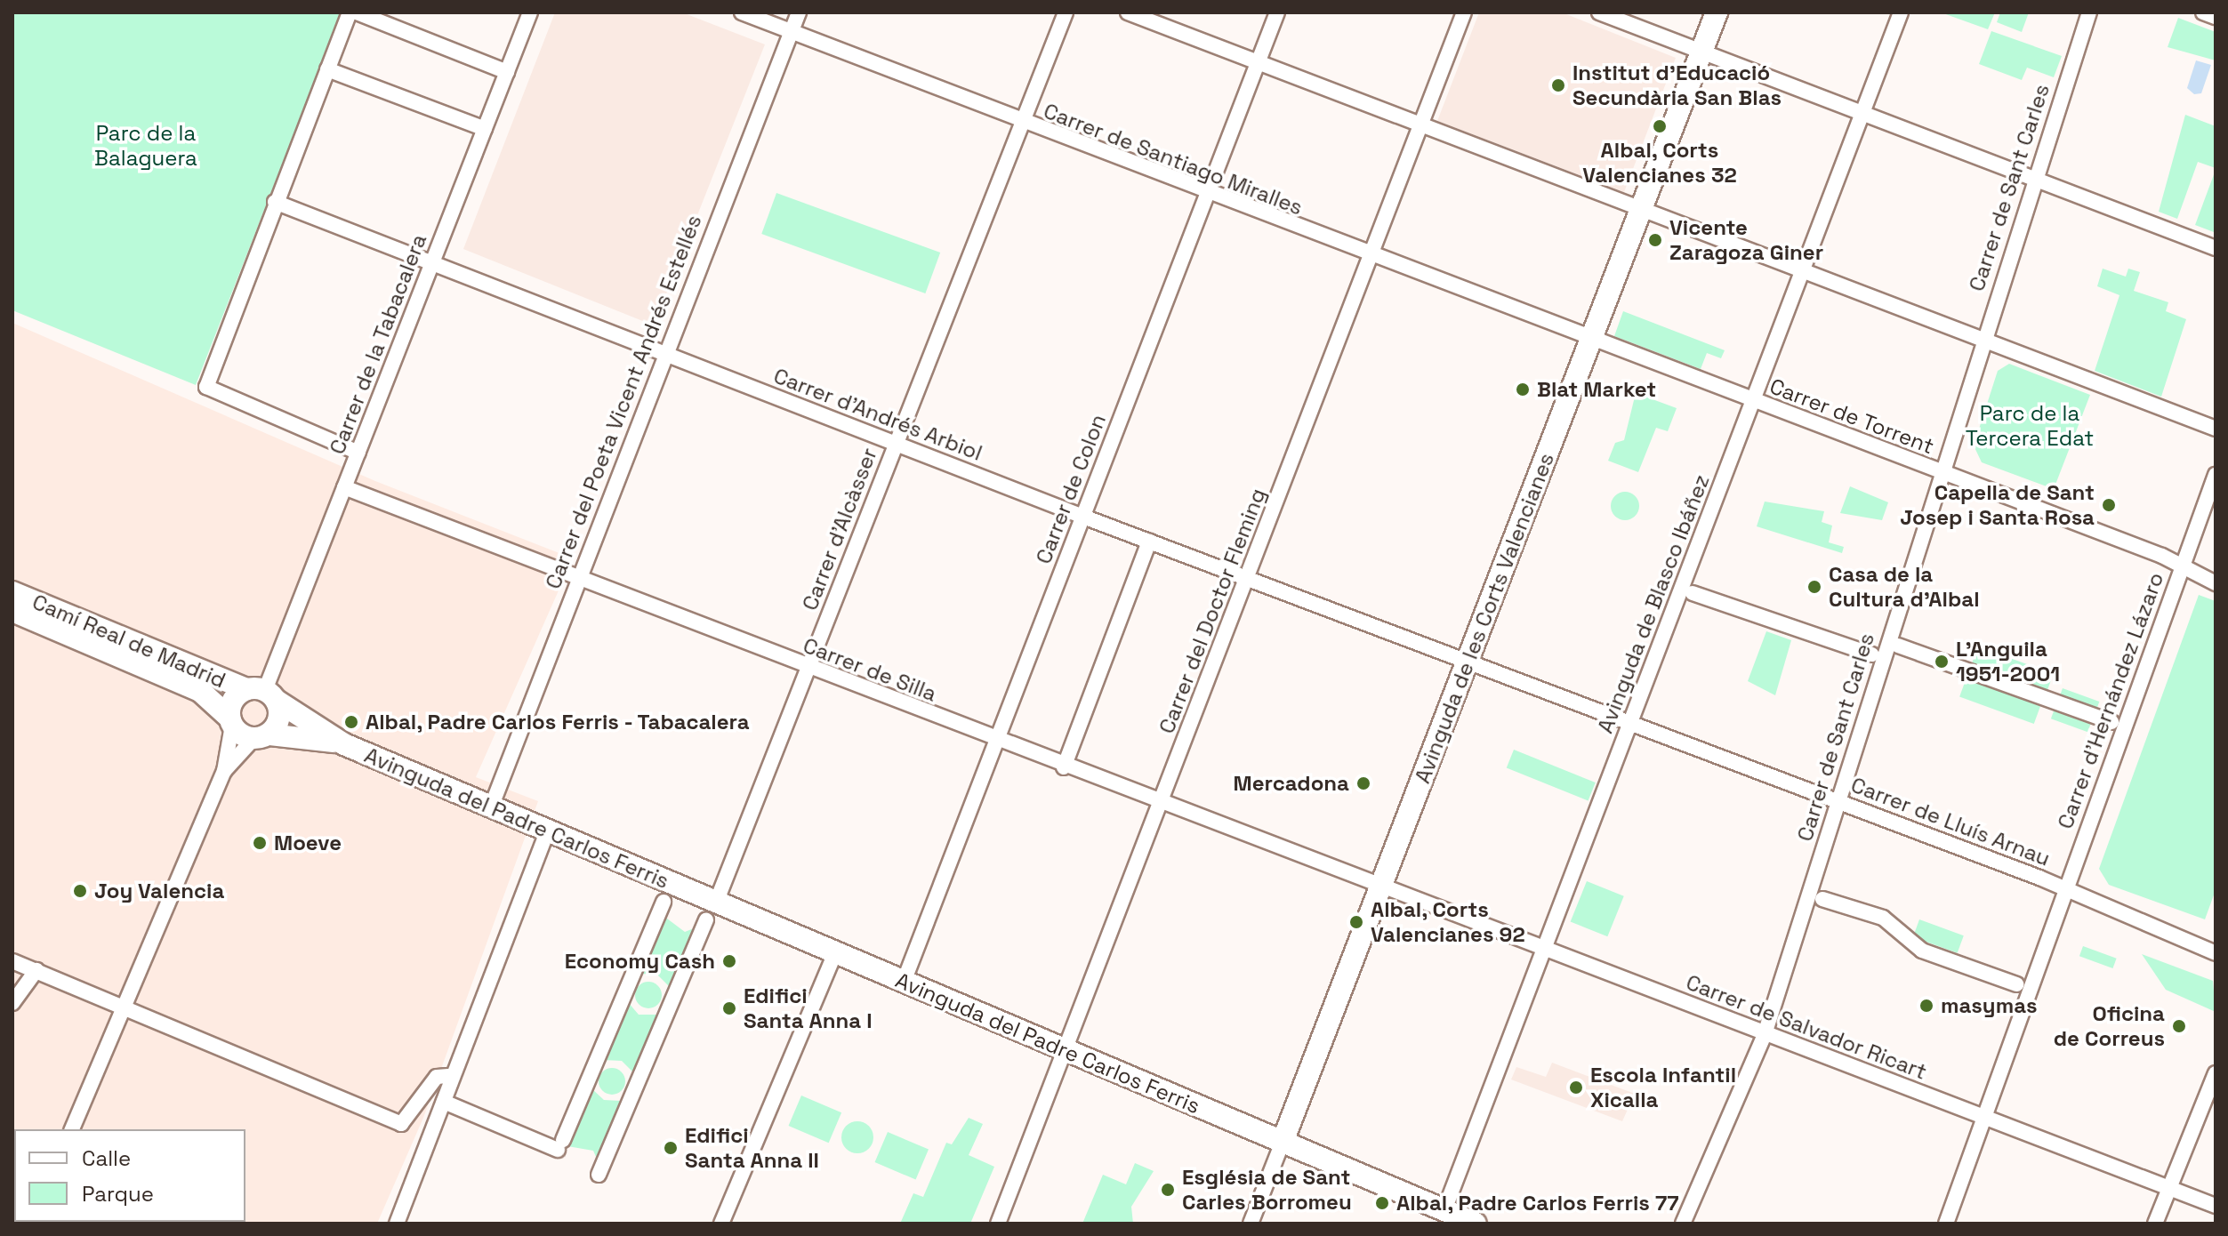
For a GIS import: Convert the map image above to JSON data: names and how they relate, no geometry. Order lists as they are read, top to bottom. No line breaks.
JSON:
{"streets":{"street":["Carrer de Santiago Miralles","Carrer de Sant Carles","Carrer de la Tabacalera","Carrer del Poeta Vicent Andrés Estellés","Carrer d'Andrés Arbiol","Carrer de Torrent","Carrer de Colon","Carrer d'Alcàsser","Avinguda de Blasco Ibáñez","Carrer del Doctor Fleming","Avinguda de les Corts Valencianes","Camí Real de Madrid","Carrer de Silla","Carrer d'Hernández Lázaro","Avinguda del Padre Carlos Ferris","Carrer de Lluís Arnau","Carrer de Salvador Ricart"]},"crossings":[["Carrer de Santiago Miralles","Carrer del Poeta Vicent Andrés Estellés"],["Carrer de Santiago Miralles","Carrer de Torrent"],["Carrer de Santiago Miralles","Carrer de Colon"],["Carrer de Santiago Miralles","Carrer d'Alcàsser"],["Carrer de Santiago Miralles","Carrer del Doctor Fleming"],["Carrer de Santiago Miralles","Avinguda de les Corts Valencianes"],["Carrer de Sant Carles","Carrer de Torrent"],["Carrer de Sant Carles","Carrer de Lluís Arnau"],["Carrer de Sant Carles","Carrer de Salvador Ricart"],["Carrer de la Tabacalera","Carrer d'Andrés Arbiol"],["Carrer de la Tabacalera","Camí Real de Madrid"],["Carrer de la Tabacalera","Carrer de Silla"],["Carrer de la Tabacalera","Avinguda del Padre Carlos Ferris"],["Carrer del Poeta Vicent Andrés Estellés","Carrer d'Andrés Arbiol"],["Carrer del Poeta Vicent Andrés Estellés","Carrer de Silla"],["Carrer del Poeta Vicent Andrés Estellés","Avinguda del Padre Carlos Ferris"],["Carrer d'Andrés Arbiol","Carrer de Colon"],["Carrer d'Andrés Arbiol","Carrer d'Alcàsser"],["Carrer d'Andrés Arbiol","Carrer del Doctor Fleming"],["Carrer d'Andrés Arbiol","Avinguda de les Corts Valencianes"],["Carrer d'Andrés Arbiol","Carrer de Lluís Arnau"],["Carrer de Torrent","Avinguda de Blasco Ibáñez"],["Carrer de Torrent","Avinguda de les Corts Valencianes"],["Carrer de Torrent","Carrer d'Hernández Lázaro"],["Carrer de Colon","Carrer de Silla"],["Carrer de Colon","Avinguda del Padre Carlos Ferris"],["Carrer d'Alcàsser","Carrer de Silla"],["Carrer d'Alcàsser","Avinguda del Padre Carlos Ferris"],["Avinguda de Blasco Ibáñez","Avinguda del Padre Carlos Ferris"],["Avinguda de Blasco Ibáñez","Carrer de Lluís Arnau"],["Avinguda de Blasco Ibáñez","Carrer de Salvador Ricart"],["Carrer del Doctor Fleming","Carrer de Silla"],["Carrer del Doctor Fleming","Avinguda del Padre Carlos Ferris"],["Avinguda de les Corts Valencianes","Carrer de Silla"],["Avinguda de les Corts Valencianes","Avinguda del Padre Carlos Ferris"],["Avinguda de les Corts Valencianes","Carrer de Lluís Arnau"],["Avinguda de les Corts Valencianes","Carrer de Salvador Ricart"],["Camí Real de Madrid","Avinguda del Padre Carlos Ferris"],["Carrer de Silla","Carrer de Salvador Ricart"],["Carrer d'Hernández Lázaro","Carrer de Lluís Arnau"],["Carrer d'Hernández Lázaro","Carrer de Salvador Ricart"]],"parks":["Parc de la Balaguera","Parc de la Tercera Edat"],"places":["Institut d'Educació Secundària San Blas","Albal, Corts Valencianes 32","Vicente Zaragoza Giner","Blat Market","Capella de Sant Josep i Santa Rosa","Casa de la Cultura d'Albal","L'Anguila 1951-2001","Albal, Padre Carlos Ferris - Tabacalera","Mercadona","Moeve","Joy Valencia","Albal, Corts Valencianes 92","Economy Cash","masymas","Edifici Santa Anna I","Oficina de Correus","Escola Infantil Xicalla","Edifici Santa Anna II","Església de Sant Carles Borromeu","Albal, Padre Carlos Ferris 77"],"legend":["Calle","Parque"]}
